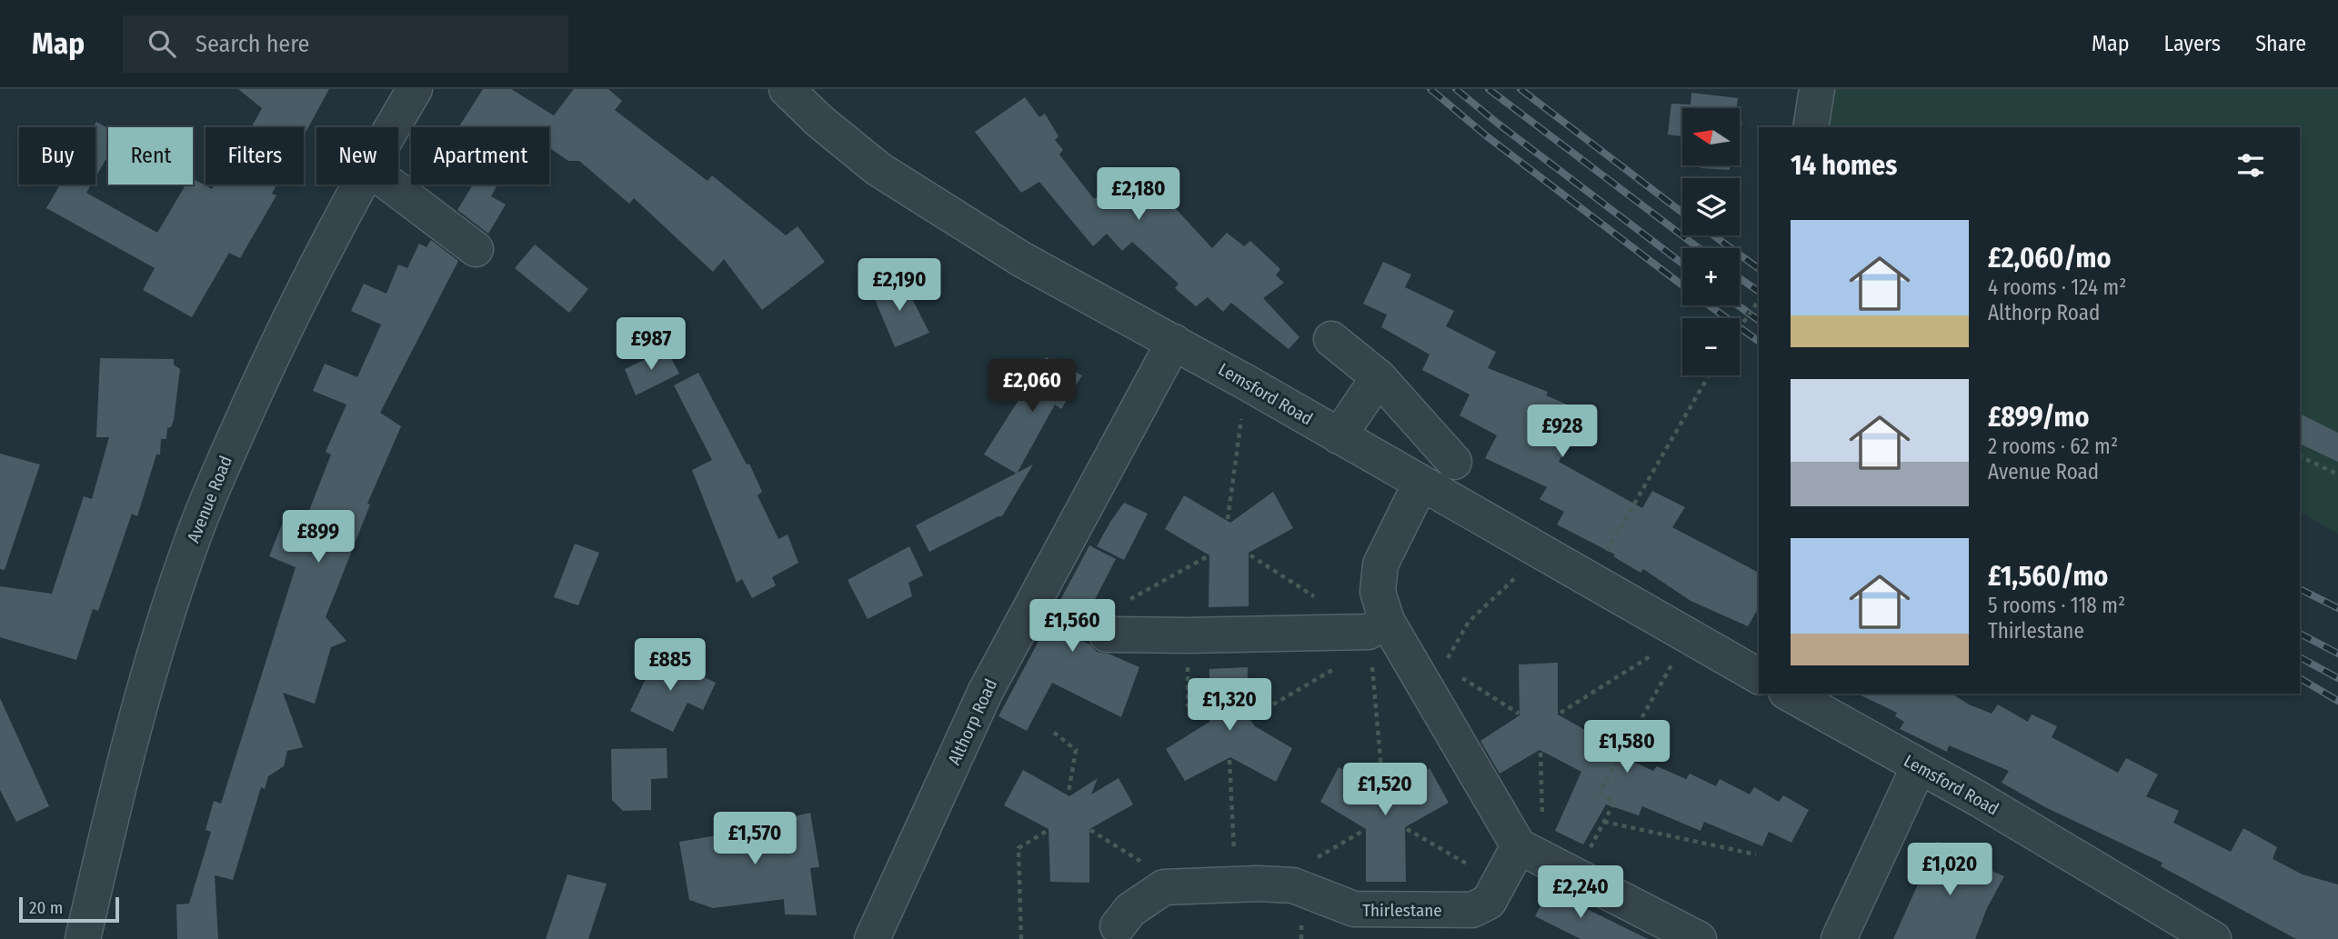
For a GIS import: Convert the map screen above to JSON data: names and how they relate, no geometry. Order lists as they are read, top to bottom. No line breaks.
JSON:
{"streets":{"street":["Lemsford Road","Avenue Road","Althorp Road","Thirlestane"]},"crossings":[["Lemsford Road","Althorp Road"]],"scale_bar":"20 m","north":"left","page":{"header":"Map","search":"Search here","nav":["Map","Layers","Share"],"map_buttons":["+","−"],"chip":["Buy","Rent","Filters","New","Apartment"],"heading":"14 homes","price":["£2,180","£2,190","£987","£2,060","£928","£899","£1,560","£885","£1,320","£1,580","£1,520","£1,570","£1,020","£2,240"],"list":[{"name":"£2,060/mo","note":"4 rooms · 124 m² · Althorp Road"},{"name":"£899/mo","note":"2 rooms · 62 m² · Avenue Road"},{"name":"£1,560/mo","note":"5 rooms · 118 m² · Thirlestane"}],"scale":"20 m"}}
